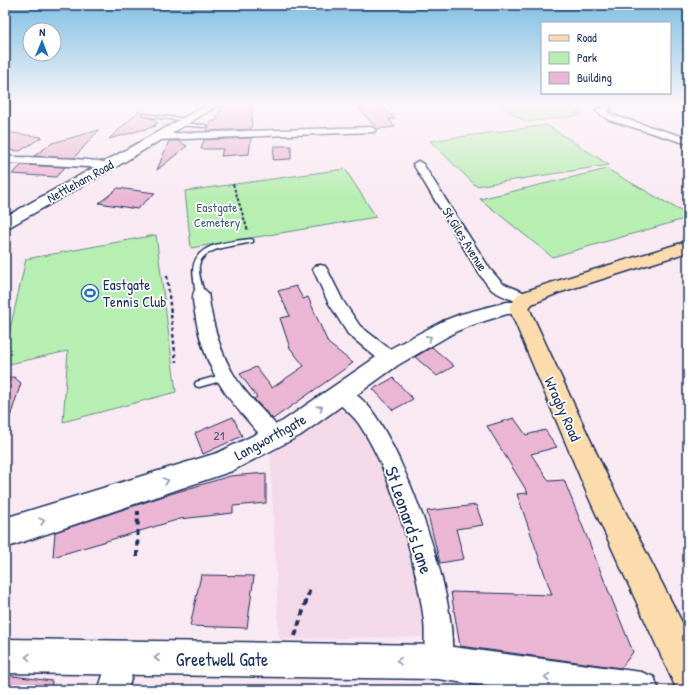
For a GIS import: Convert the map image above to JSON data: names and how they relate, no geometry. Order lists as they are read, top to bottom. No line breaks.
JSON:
{"streets":{"main road":["Wragby Road"],"street":["Nettleham Road","St Giles Avenue","Langworthgate","St Leonard's Lane","Greetwell Gate"]},"crossings":[["St Giles Avenue","Wragby Road"],["St Giles Avenue","Langworthgate"],["Wragby Road","Langworthgate"],["Langworthgate","St Leonard's Lane"],["St Leonard's Lane","Greetwell Gate"]],"one_way":["Langworthgate","Greetwell Gate"],"parks":["Eastgate Cemetery"],"places":{"sports":["Eastgate Tennis Club"]},"house_numbers":["21"],"legend":["Road","Park","Building"],"north":"top"}
